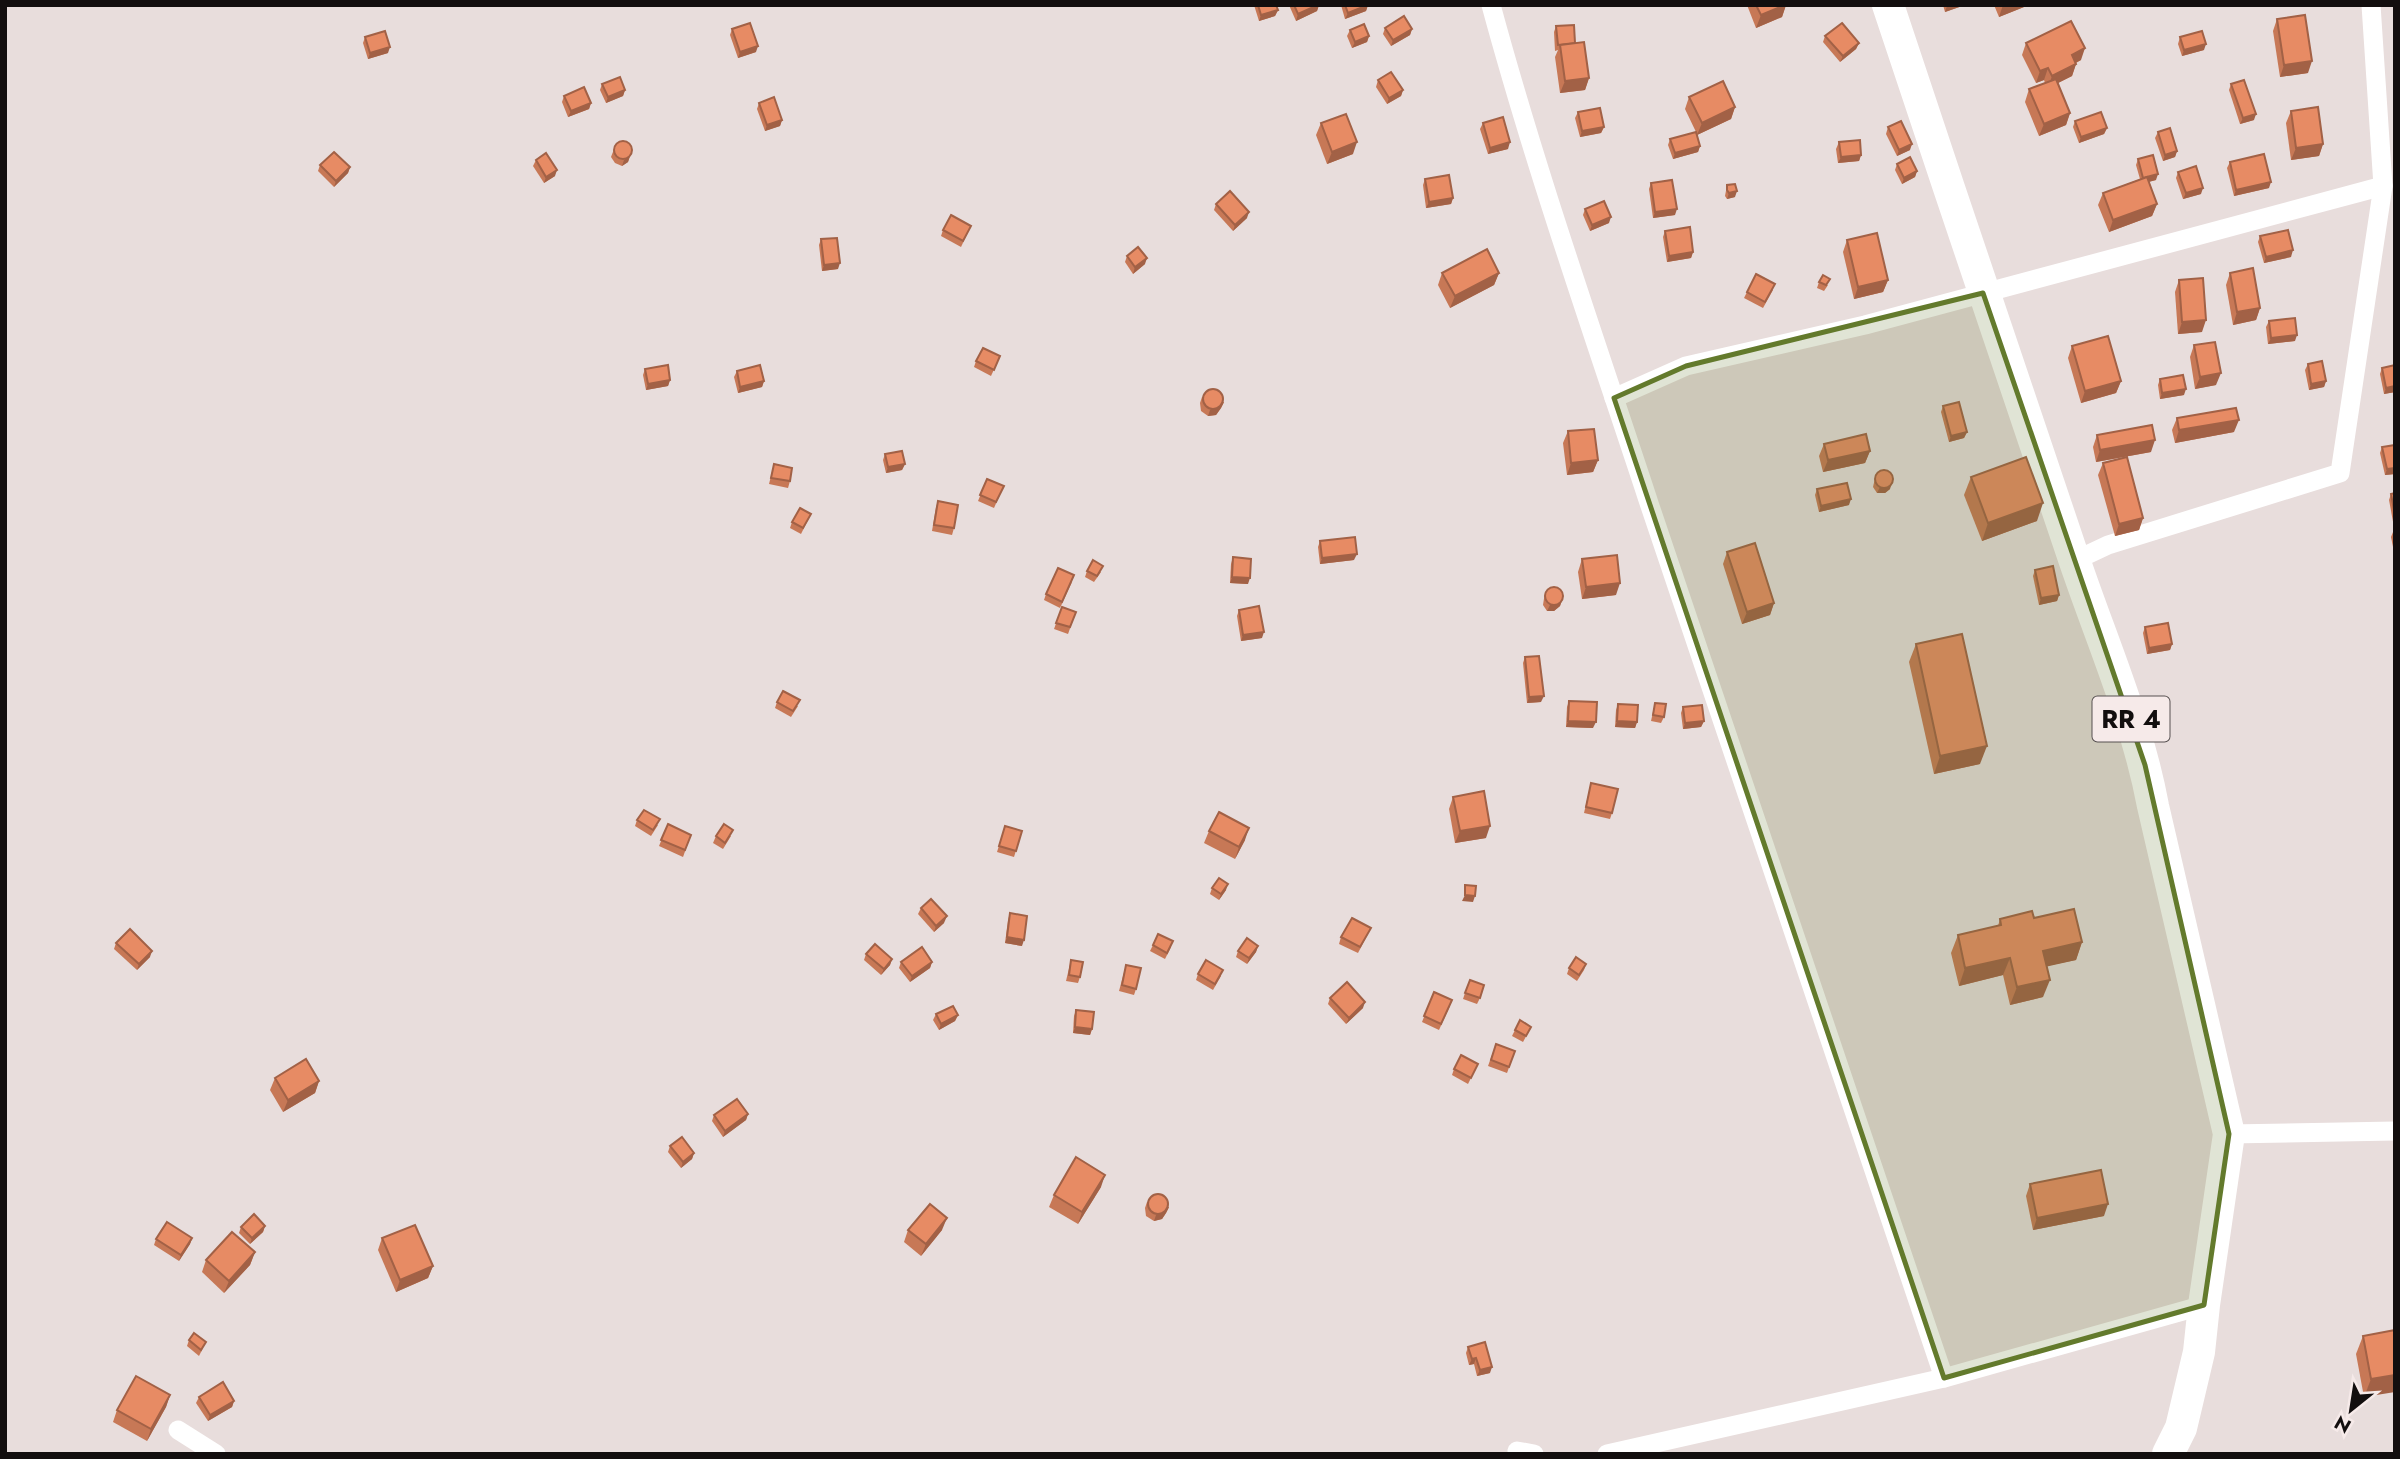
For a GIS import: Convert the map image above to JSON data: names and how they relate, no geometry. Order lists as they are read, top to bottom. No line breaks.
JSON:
{"streets":{"main road":["RR 4"]},"north":"bottom left"}
